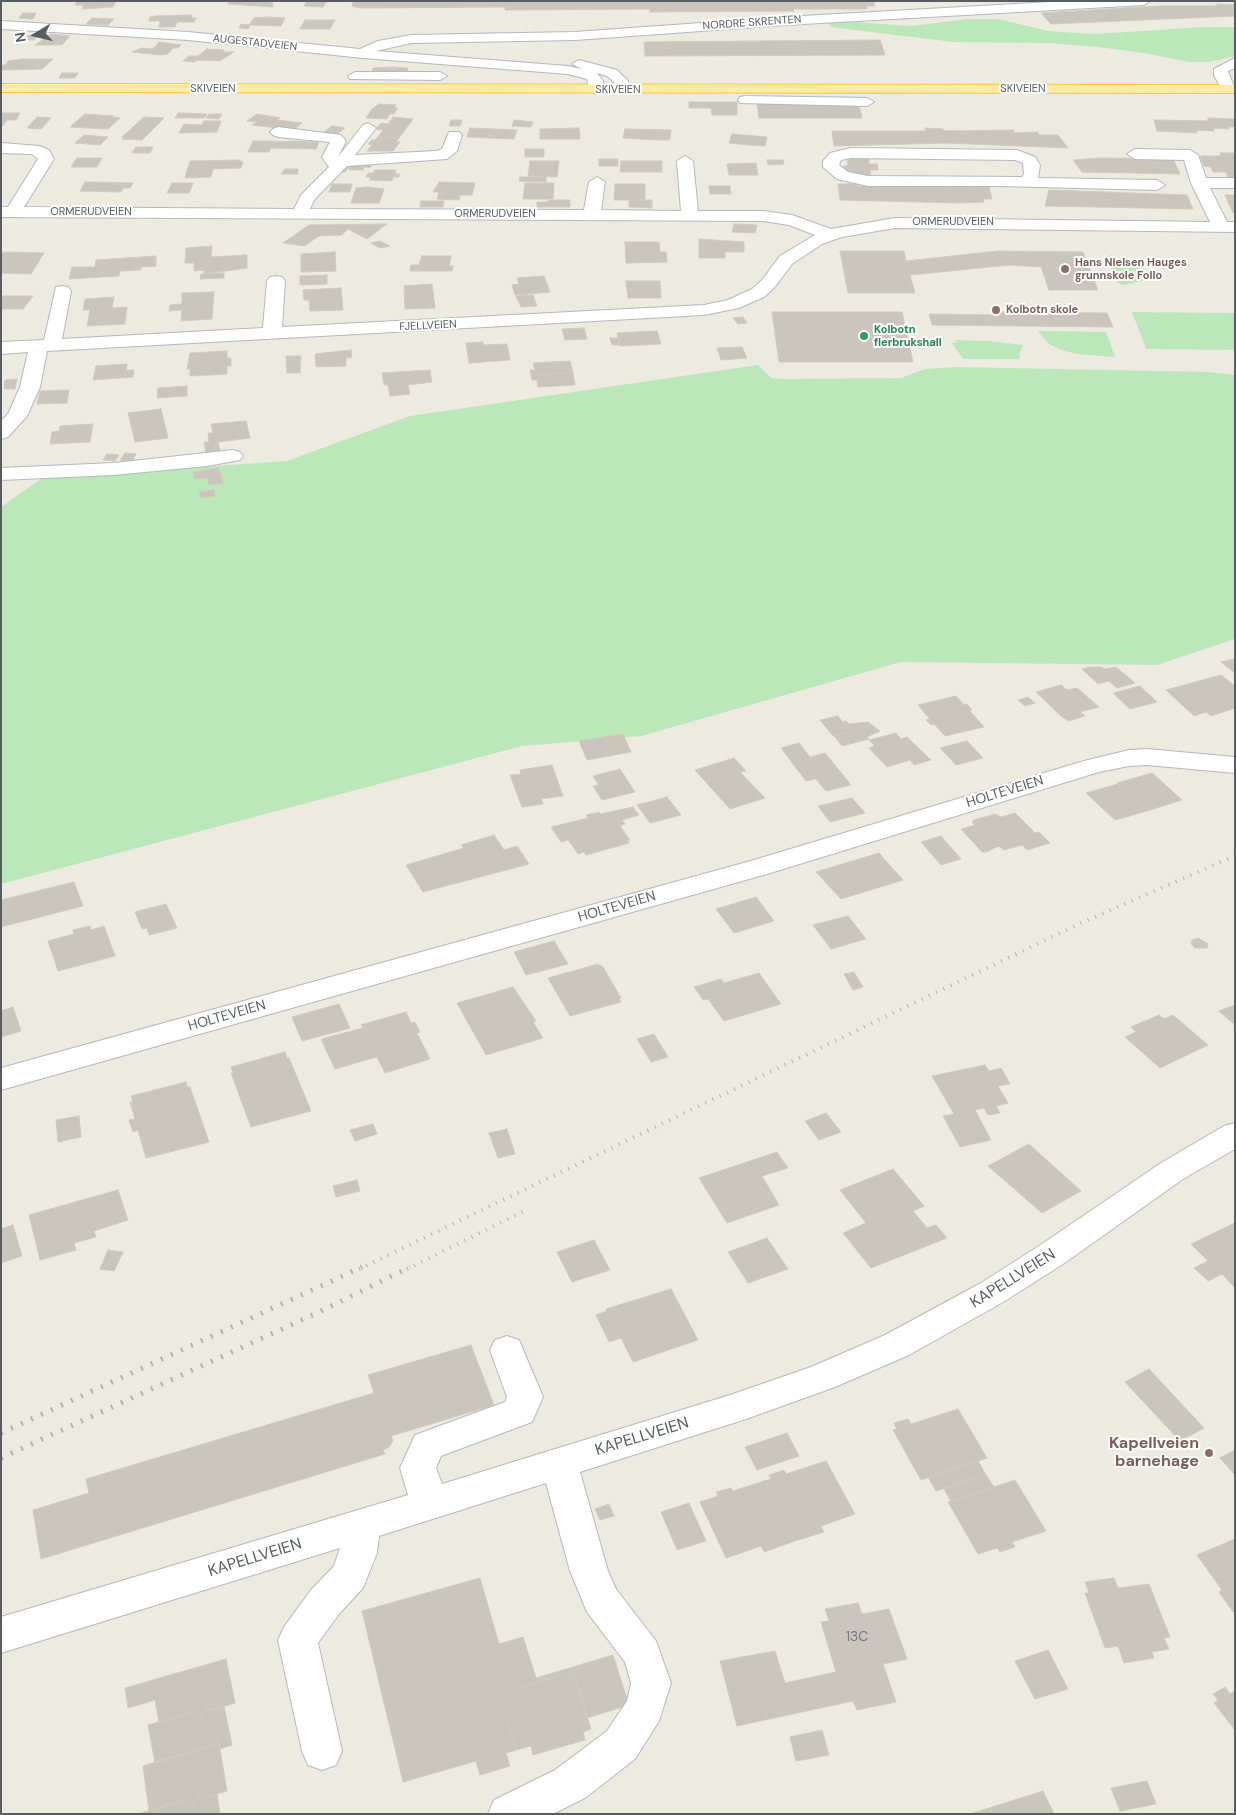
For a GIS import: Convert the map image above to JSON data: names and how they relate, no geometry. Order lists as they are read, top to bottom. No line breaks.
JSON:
{"streets":{"main road":["SKIVEIEN"],"street":["NORDRE SKRENTEN","AUGESTADVEIEN","ORMERUDVEIEN","FJELLVEIEN","HOLTEVEIEN","KAPELLVEIEN"]},"crossings":[["NORDRE SKRENTEN","AUGESTADVEIEN"],["AUGESTADVEIEN","SKIVEIEN"],["ORMERUDVEIEN","FJELLVEIEN"]],"places":["Hans Nielsen Hauges grunnskole Follo","Kolbotn skole","Kolbotn flerbrukshall","Kapellveien barnehage"],"house_numbers":["13C"],"north":"left"}
